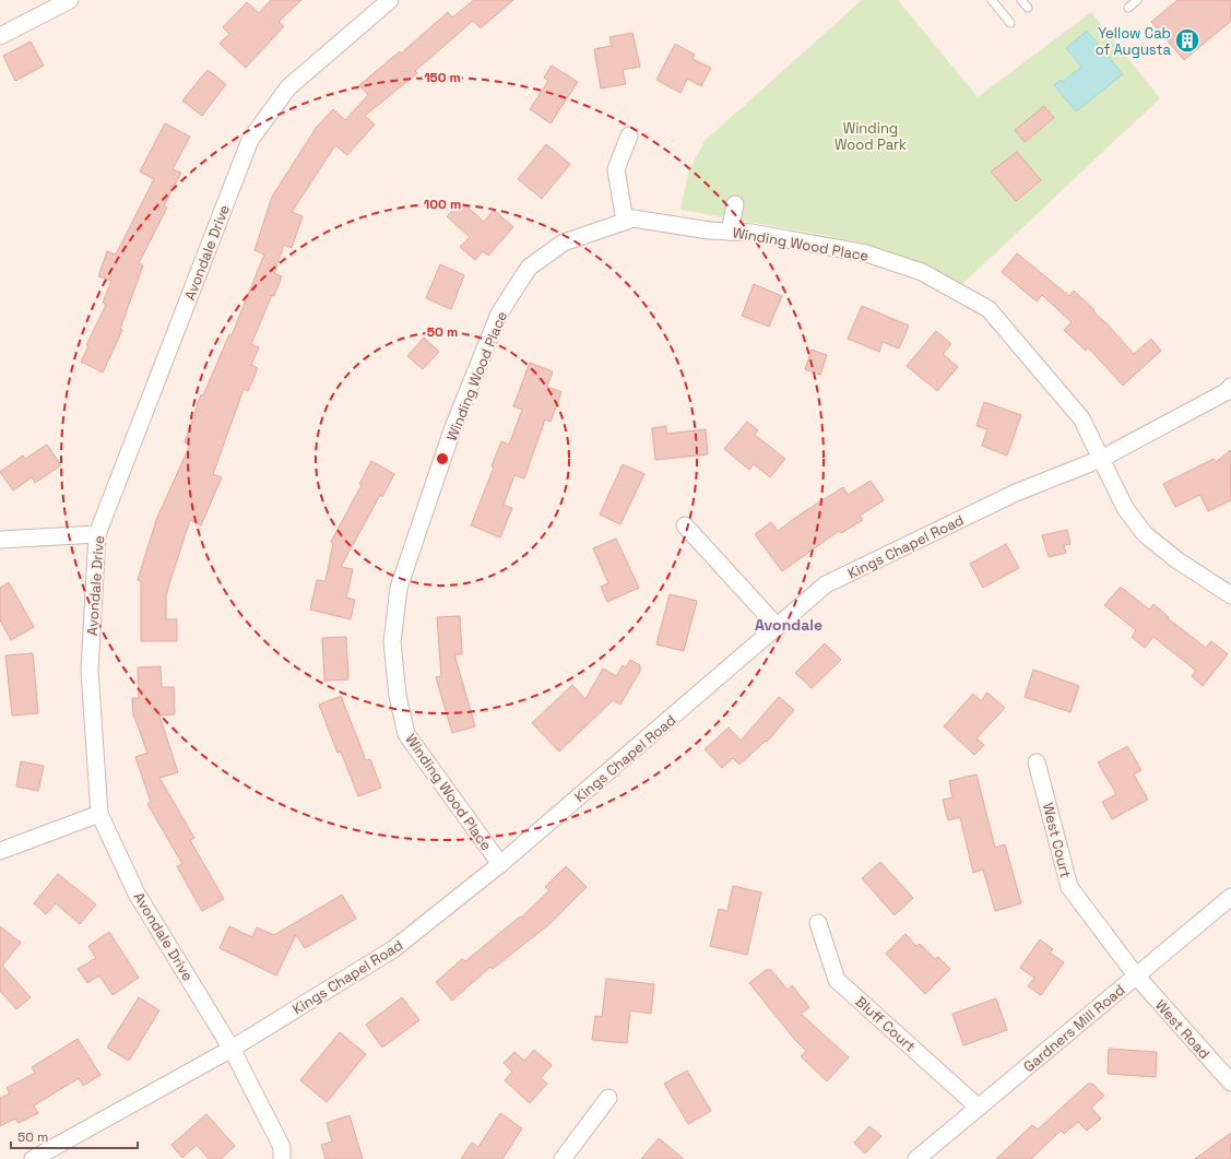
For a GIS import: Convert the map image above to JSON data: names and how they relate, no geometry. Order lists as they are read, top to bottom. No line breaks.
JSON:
{"streets":{"street":["Winding Wood Place","Avondale Drive","Kings Chapel Road","West Court","Bluff Court","Gardners Mill Road","West Road"]},"crossings":[["Winding Wood Place","Kings Chapel Road"],["Avondale Drive","Kings Chapel Road"],["West Court","Gardners Mill Road"],["West Court","West Road"],["Bluff Court","Gardners Mill Road"],["Gardners Mill Road","West Road"]],"districts":["Avondale"],"parks":["Winding Wood Park"],"places":{"building":["Yellow Cab of Augusta"]},"scale_bar":"50 m","rings":["150 m","100 m","50 m"]}
